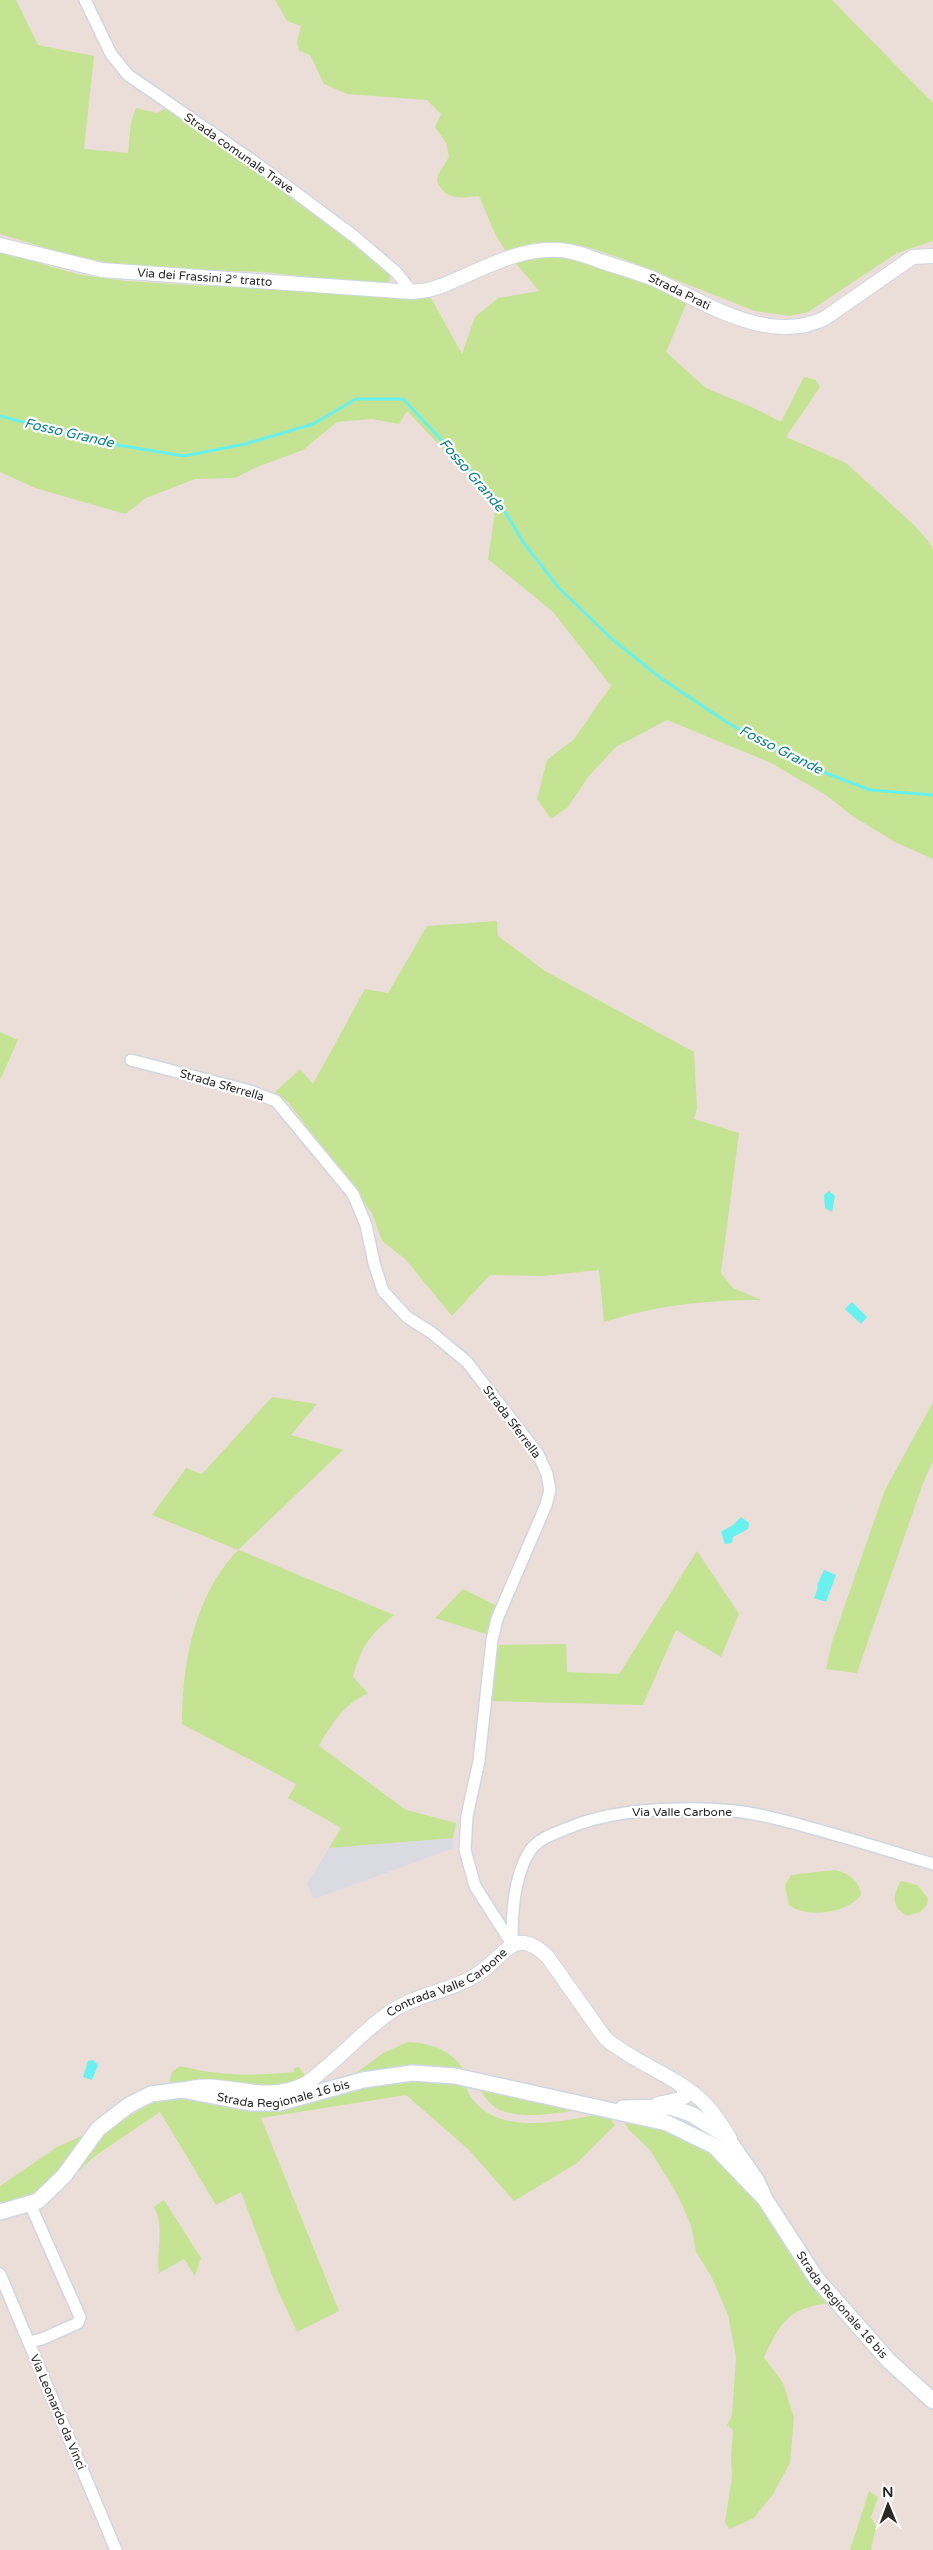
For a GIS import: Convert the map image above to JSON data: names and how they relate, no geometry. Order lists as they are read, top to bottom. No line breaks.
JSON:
{"streets":{"main road":["Strada Regionale 16 bis"],"street":["Strada comunale Trave","Via dei Frassini 2° tratto","Strada Prati","Strada Sferrella","Via Valle Carbone","Contrada Valle Carbone","Via Leonardo da Vinci"]},"crossings":[["Strada comunale Trave","Via dei Frassini 2° tratto"],["Strada comunale Trave","Strada Prati"],["Via dei Frassini 2° tratto","Strada Prati"],["Strada Sferrella","Via Valle Carbone"],["Strada Sferrella","Contrada Valle Carbone"],["Via Valle Carbone","Contrada Valle Carbone"],["Contrada Valle Carbone","Strada Regionale 16 bis"]],"water":["Fosso Grande"],"north":"top"}
